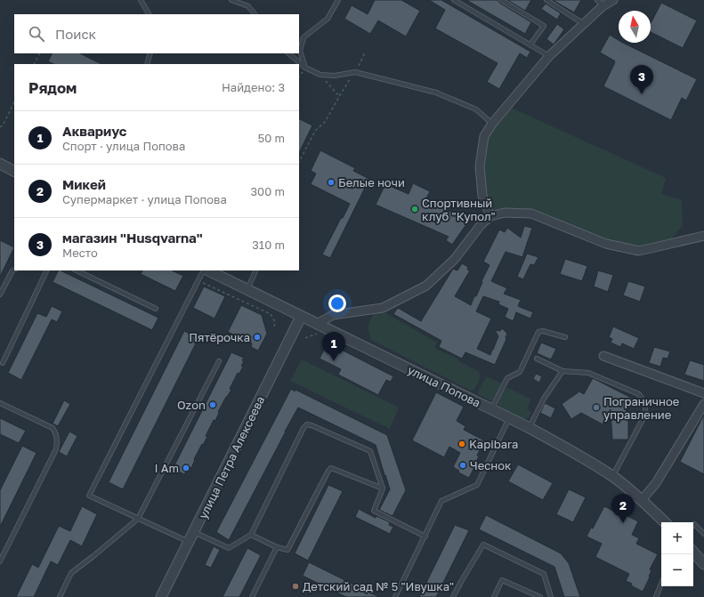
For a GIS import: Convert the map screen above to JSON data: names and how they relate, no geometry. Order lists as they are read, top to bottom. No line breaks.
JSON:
{"streets":{"street":["улица Попова","улица Петра Алексеева"]},"crossings":[["улица Попова","улица Петра Алексеева"]],"places":["Белые ночи","Спортивный клуб \"Купол\"","Пятёрочка","Ozon","Пограничное управление","Kapibara","Чеснок","I Am","Детский сад № 5 \"Ивушка\""],"north":"top","page":{"search":"Поиск","heading":["Рядом","Найдено: 3"],"pins":["3","1","2"],"list":[{"mark":"1","name":"Аквариус","note":"Спорт · улица Попова","value":"50 m"},{"mark":"2","name":"Микей","note":"Супермаркет · улица Попова","value":"300 m"},{"mark":"3","name":"магазин \"Husqvarna\"","note":"Место","value":"310 m"}],"map_buttons":["+","−"]}}
